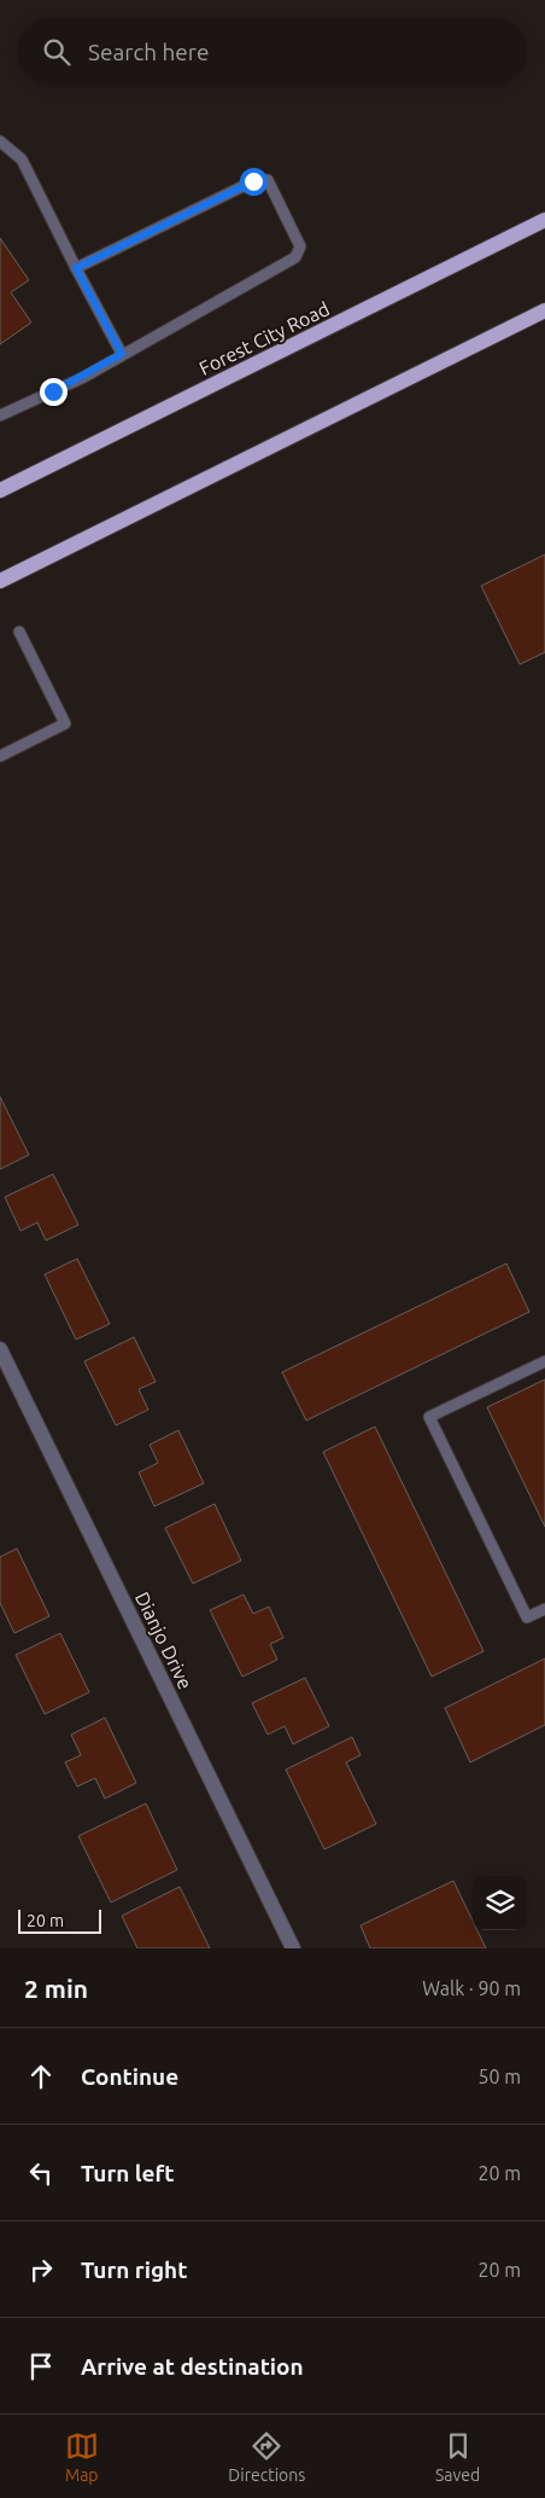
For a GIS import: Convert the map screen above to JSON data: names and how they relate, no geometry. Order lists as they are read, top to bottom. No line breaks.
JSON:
{"streets":{"main road":["Forest City Road"],"street":["Dianjo Drive"]},"scale_bar":"20 m","page":{"search":"Search here","scale":"20 m","heading":["2 min","Walk · 90 m"],"list":[["Continue","50 m"],["Turn left","20 m"],["Turn right","20 m"],"Arrive at destination"],"nav":["Map","Directions","Saved"]}}
